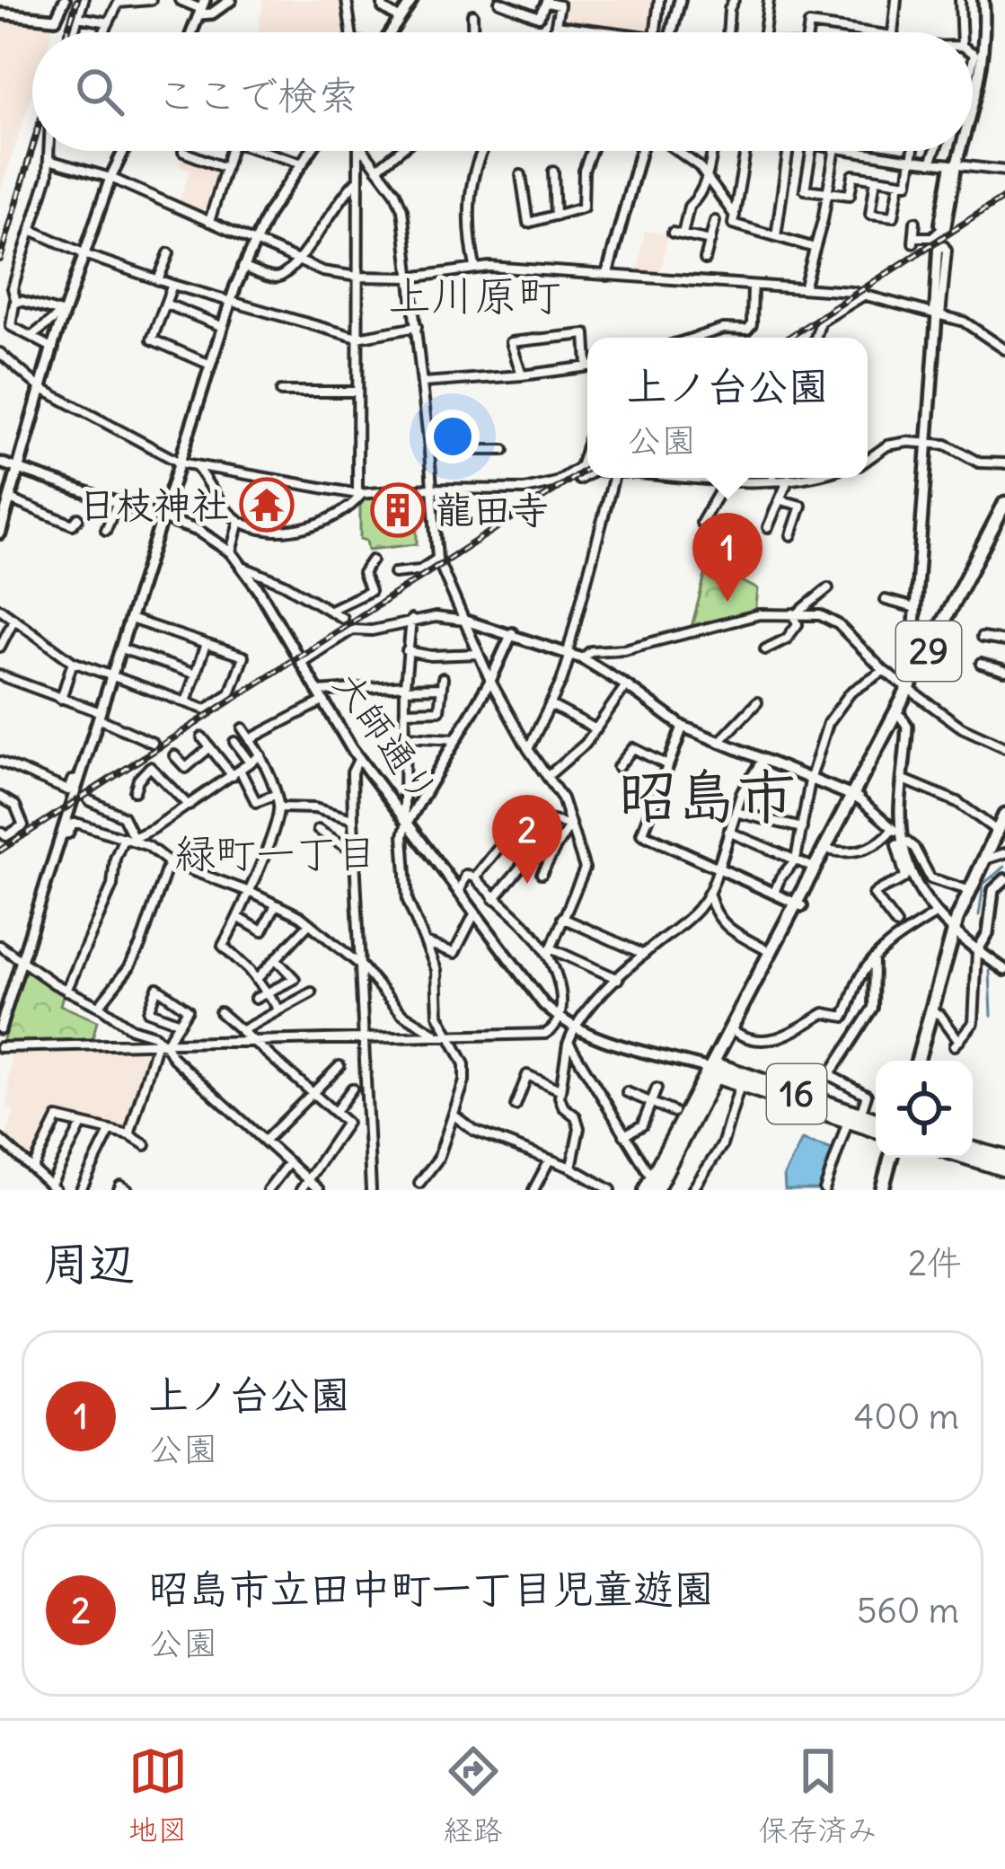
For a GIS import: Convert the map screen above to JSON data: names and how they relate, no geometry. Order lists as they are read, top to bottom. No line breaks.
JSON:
{"streets":{"highway":["16"],"main road":["29"],"street":["大師通り"]},"crossings":[["29","大師通り"],["29","16"],["大師通り","16"]],"districts":["上川原町","昭島市","緑町一丁目"],"places":{"temple":["日枝神社"],"building":["龍田寺"]},"page":{"search":"ここで検索","popup":["上ノ台公園","公園"],"pins":["1","2"],"heading":["周辺","2件"],"list":[{"mark":"1","name":"上ノ台公園","note":"公園","value":"400 m"},{"mark":"2","name":"昭島市立田中町一丁目児童遊園","note":"公園","value":"560 m"}],"nav":["地図","経路","保存済み"]}}
